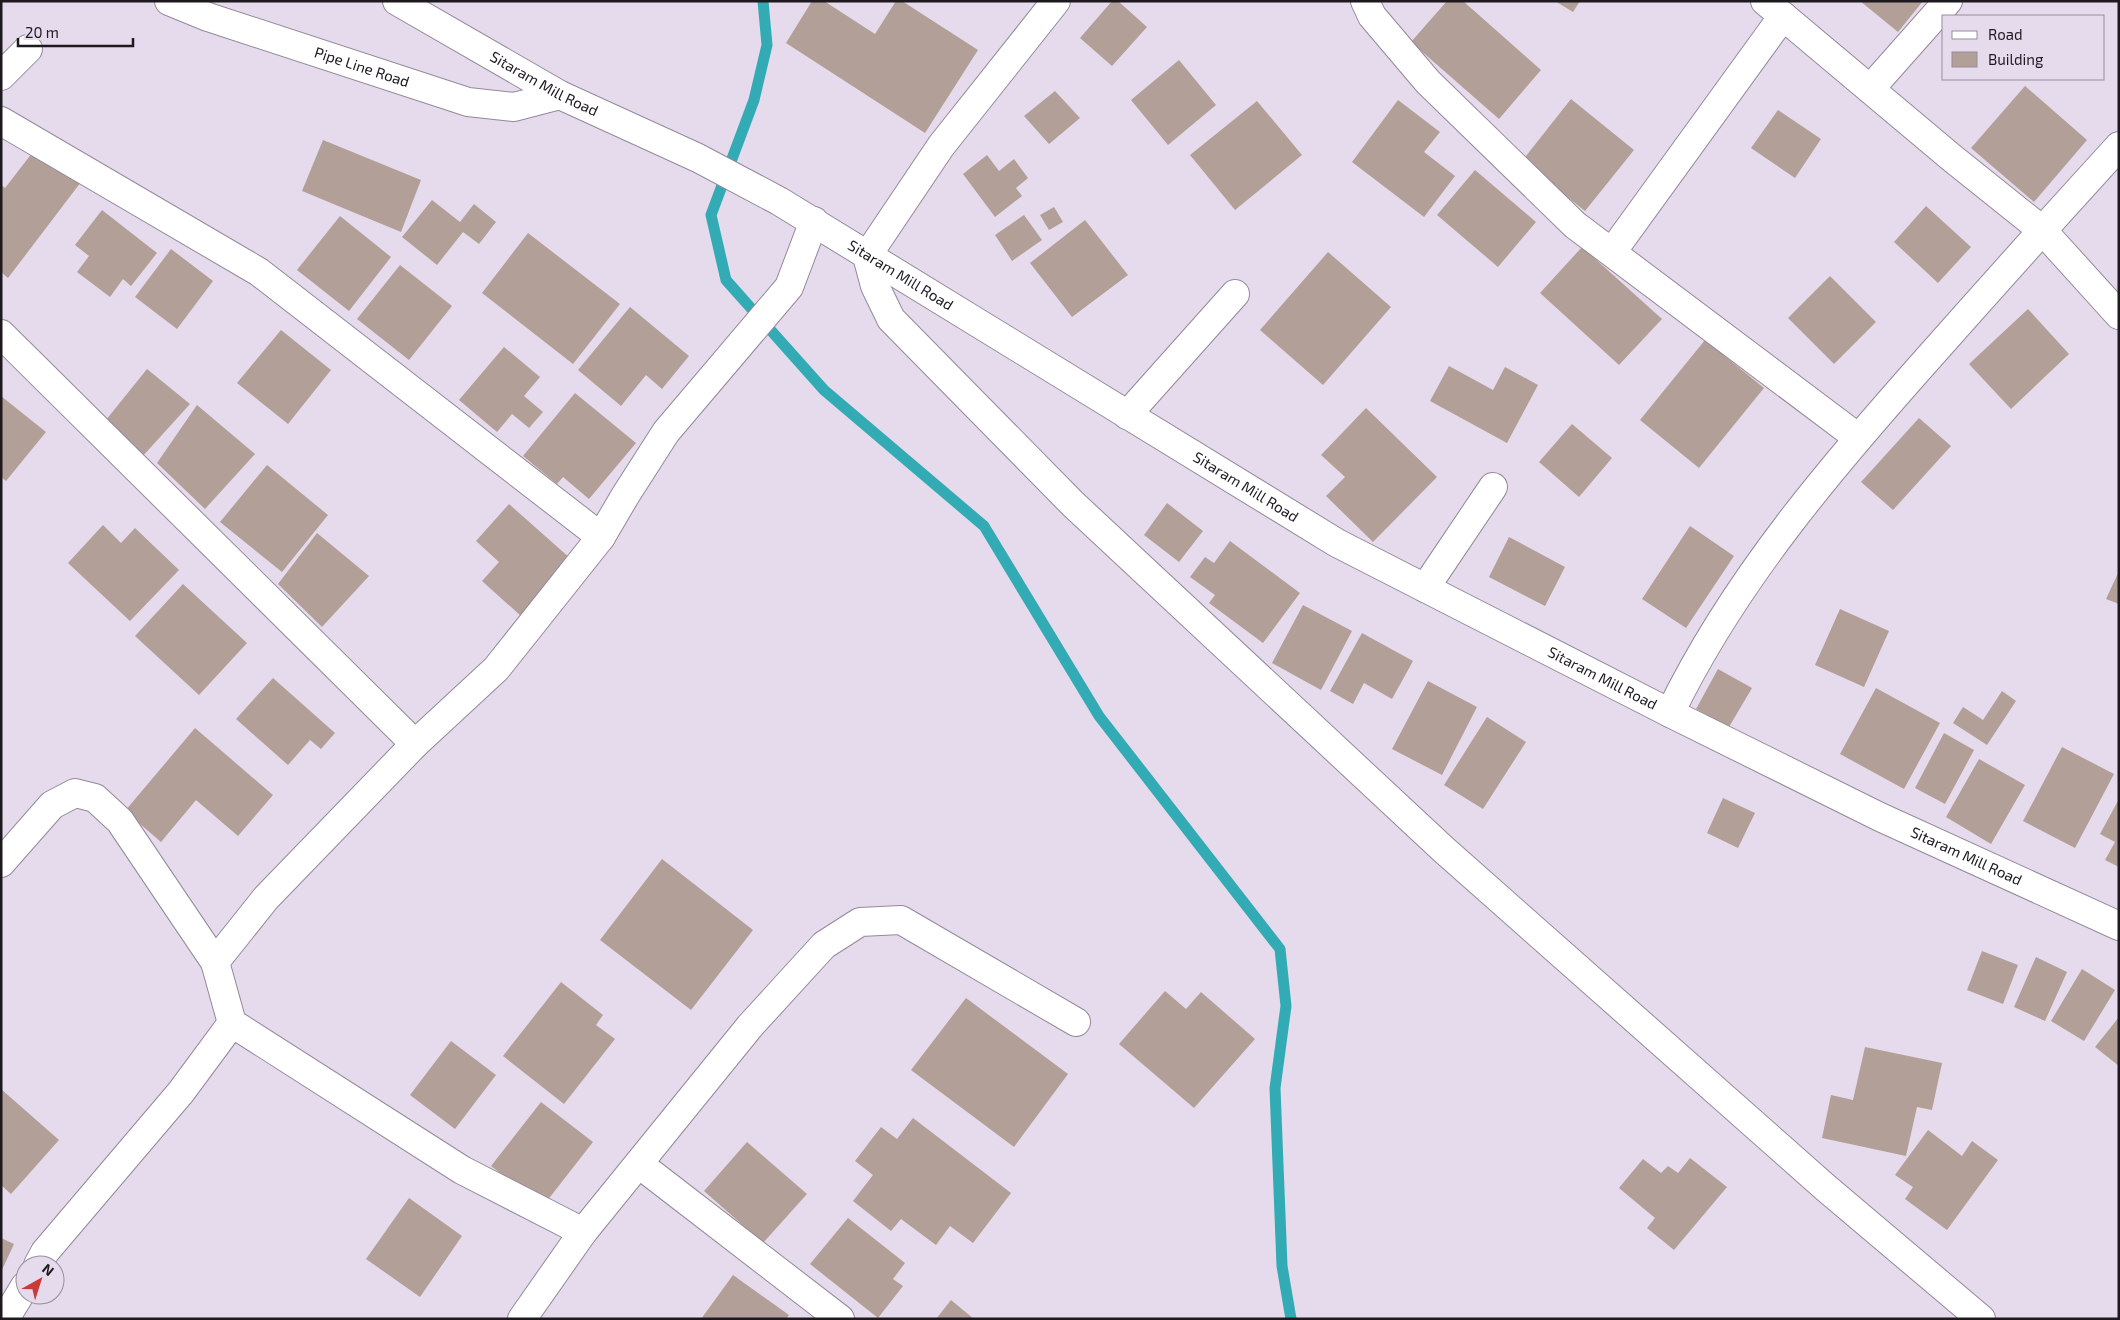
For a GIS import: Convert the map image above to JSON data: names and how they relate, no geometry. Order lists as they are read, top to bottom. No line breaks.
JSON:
{"streets":{"street":["Pipe Line Road","Sitaram Mill Road"]},"crossings":[["Pipe Line Road","Sitaram Mill Road"]],"legend":["Road","Building"],"scale_bar":"20 m","north":"top right"}
